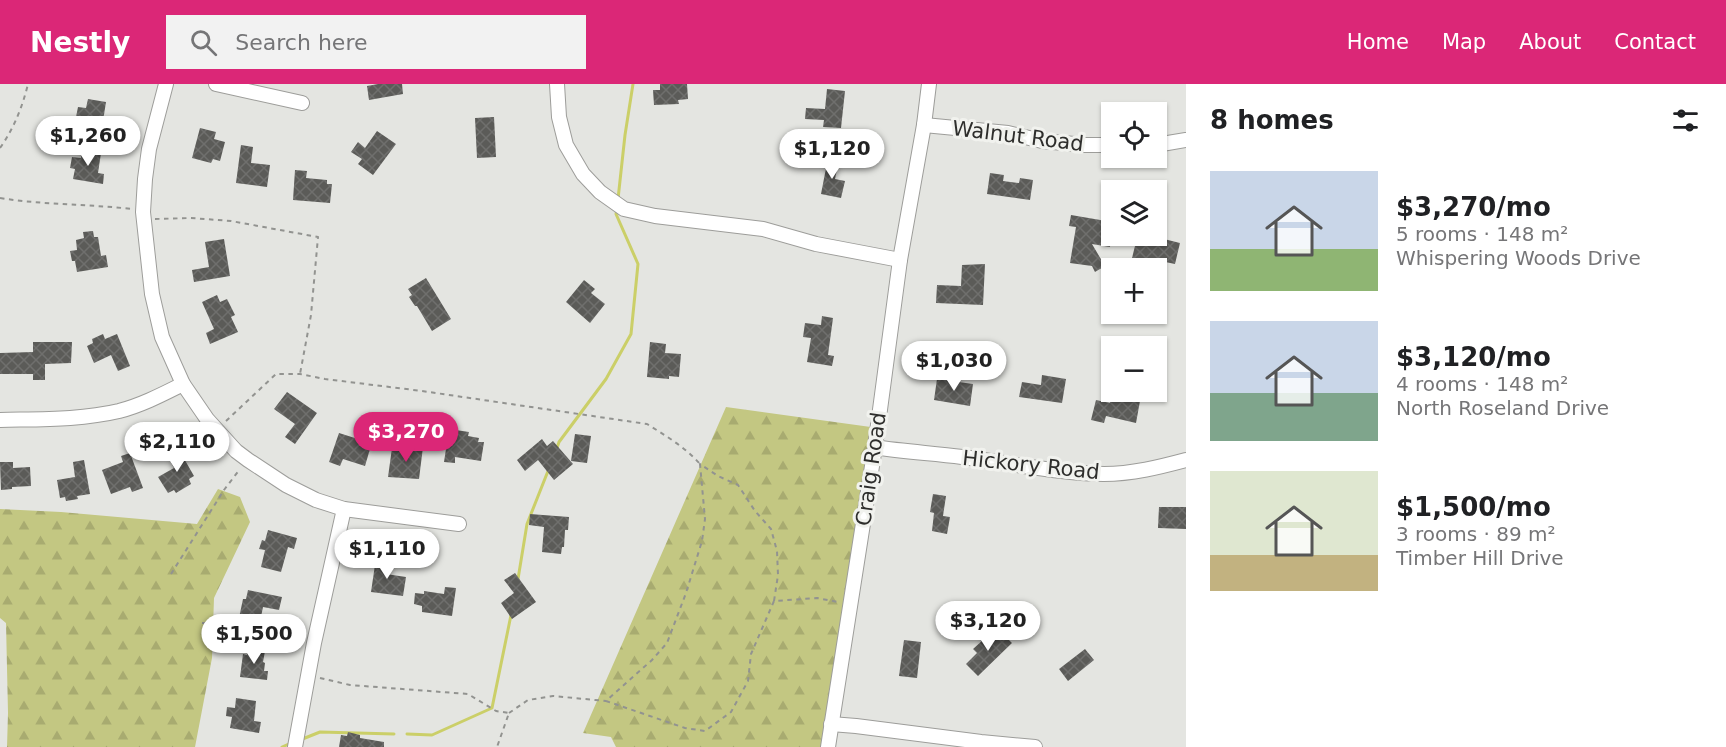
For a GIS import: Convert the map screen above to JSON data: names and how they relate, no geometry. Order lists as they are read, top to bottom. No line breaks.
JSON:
{"streets":{"street":["Walnut Road","Hickory Road","Craig Road"]},"crossings":[["Walnut Road","Craig Road"],["Hickory Road","Craig Road"]],"page":{"header":"Nestly","search":"Search here","nav":["Home","Map","About","Contact"],"heading":"8 homes","map_buttons":["+","−"],"price":["$1,260","$1,120","$1,030","$3,270","$2,110","$1,110","$3,120","$1,500"],"list":[{"name":"$3,270/mo","note":"5 rooms · 148 m² · Whispering Woods Drive"},{"name":"$3,120/mo","note":"4 rooms · 148 m² · North Roseland Drive"},{"name":"$1,500/mo","note":"3 rooms · 89 m² · Timber Hill Drive"}]}}
